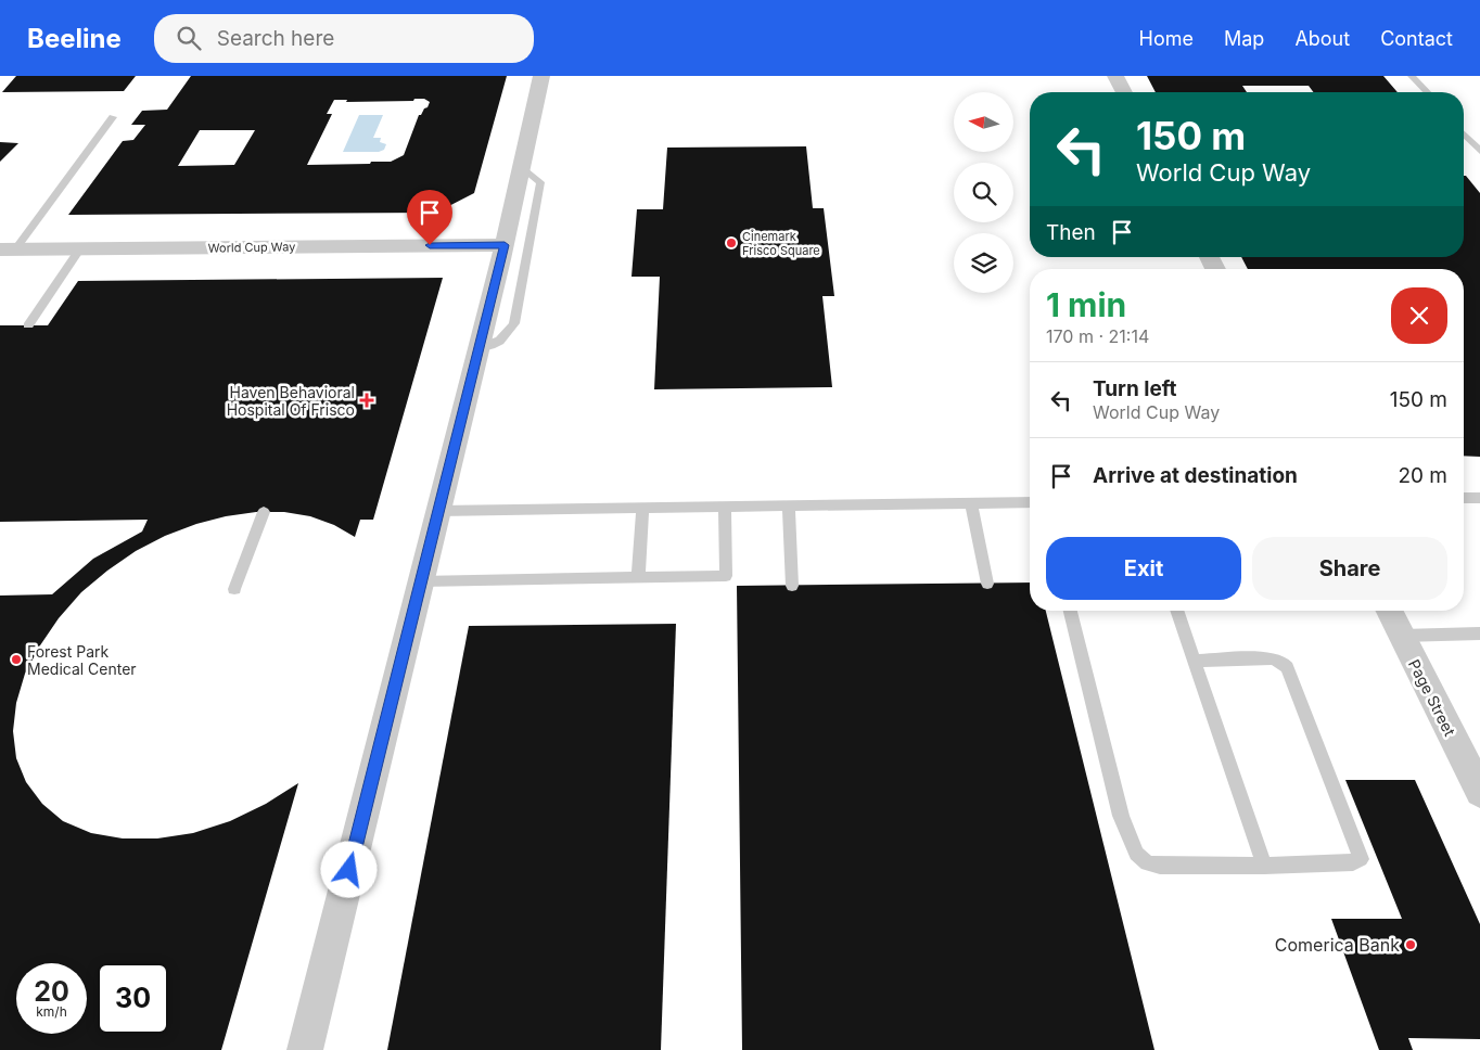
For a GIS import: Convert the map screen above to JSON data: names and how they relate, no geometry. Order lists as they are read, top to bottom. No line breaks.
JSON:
{"streets":{"street":["World Cup Way","Page Street"]},"places":{"other":["Cinemark Frisco Square","Forest Park Medical Center","Comerica Bank"],"health":["Haven Behavioral Hospital Of Frisco"]},"north":"left","page":{"header":"Beeline","search":"Search here","nav":["Home","Map","About","Contact"],"turn":["150 m","World Cup Way"],"then":"Then","heading":["1 min","170 m · 21:14"],"list":[{"name":"Turn left","note":"World Cup Way","value":"150 m"},{"name":"Arrive at destination","value":"20 m"}],"buttons":["Exit","Share"],"speed":"20 km/h","limit":"30"}}
